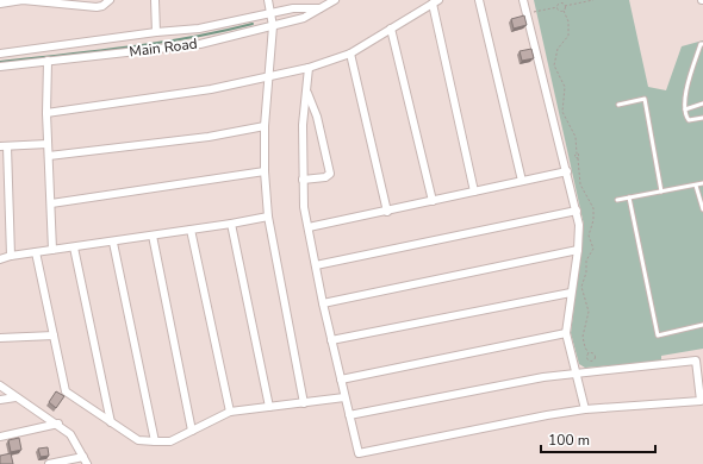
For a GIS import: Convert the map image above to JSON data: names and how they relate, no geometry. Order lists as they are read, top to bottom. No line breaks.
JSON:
{"streets":{"street":["Main Road"]},"scale_bar":"100 m"}
